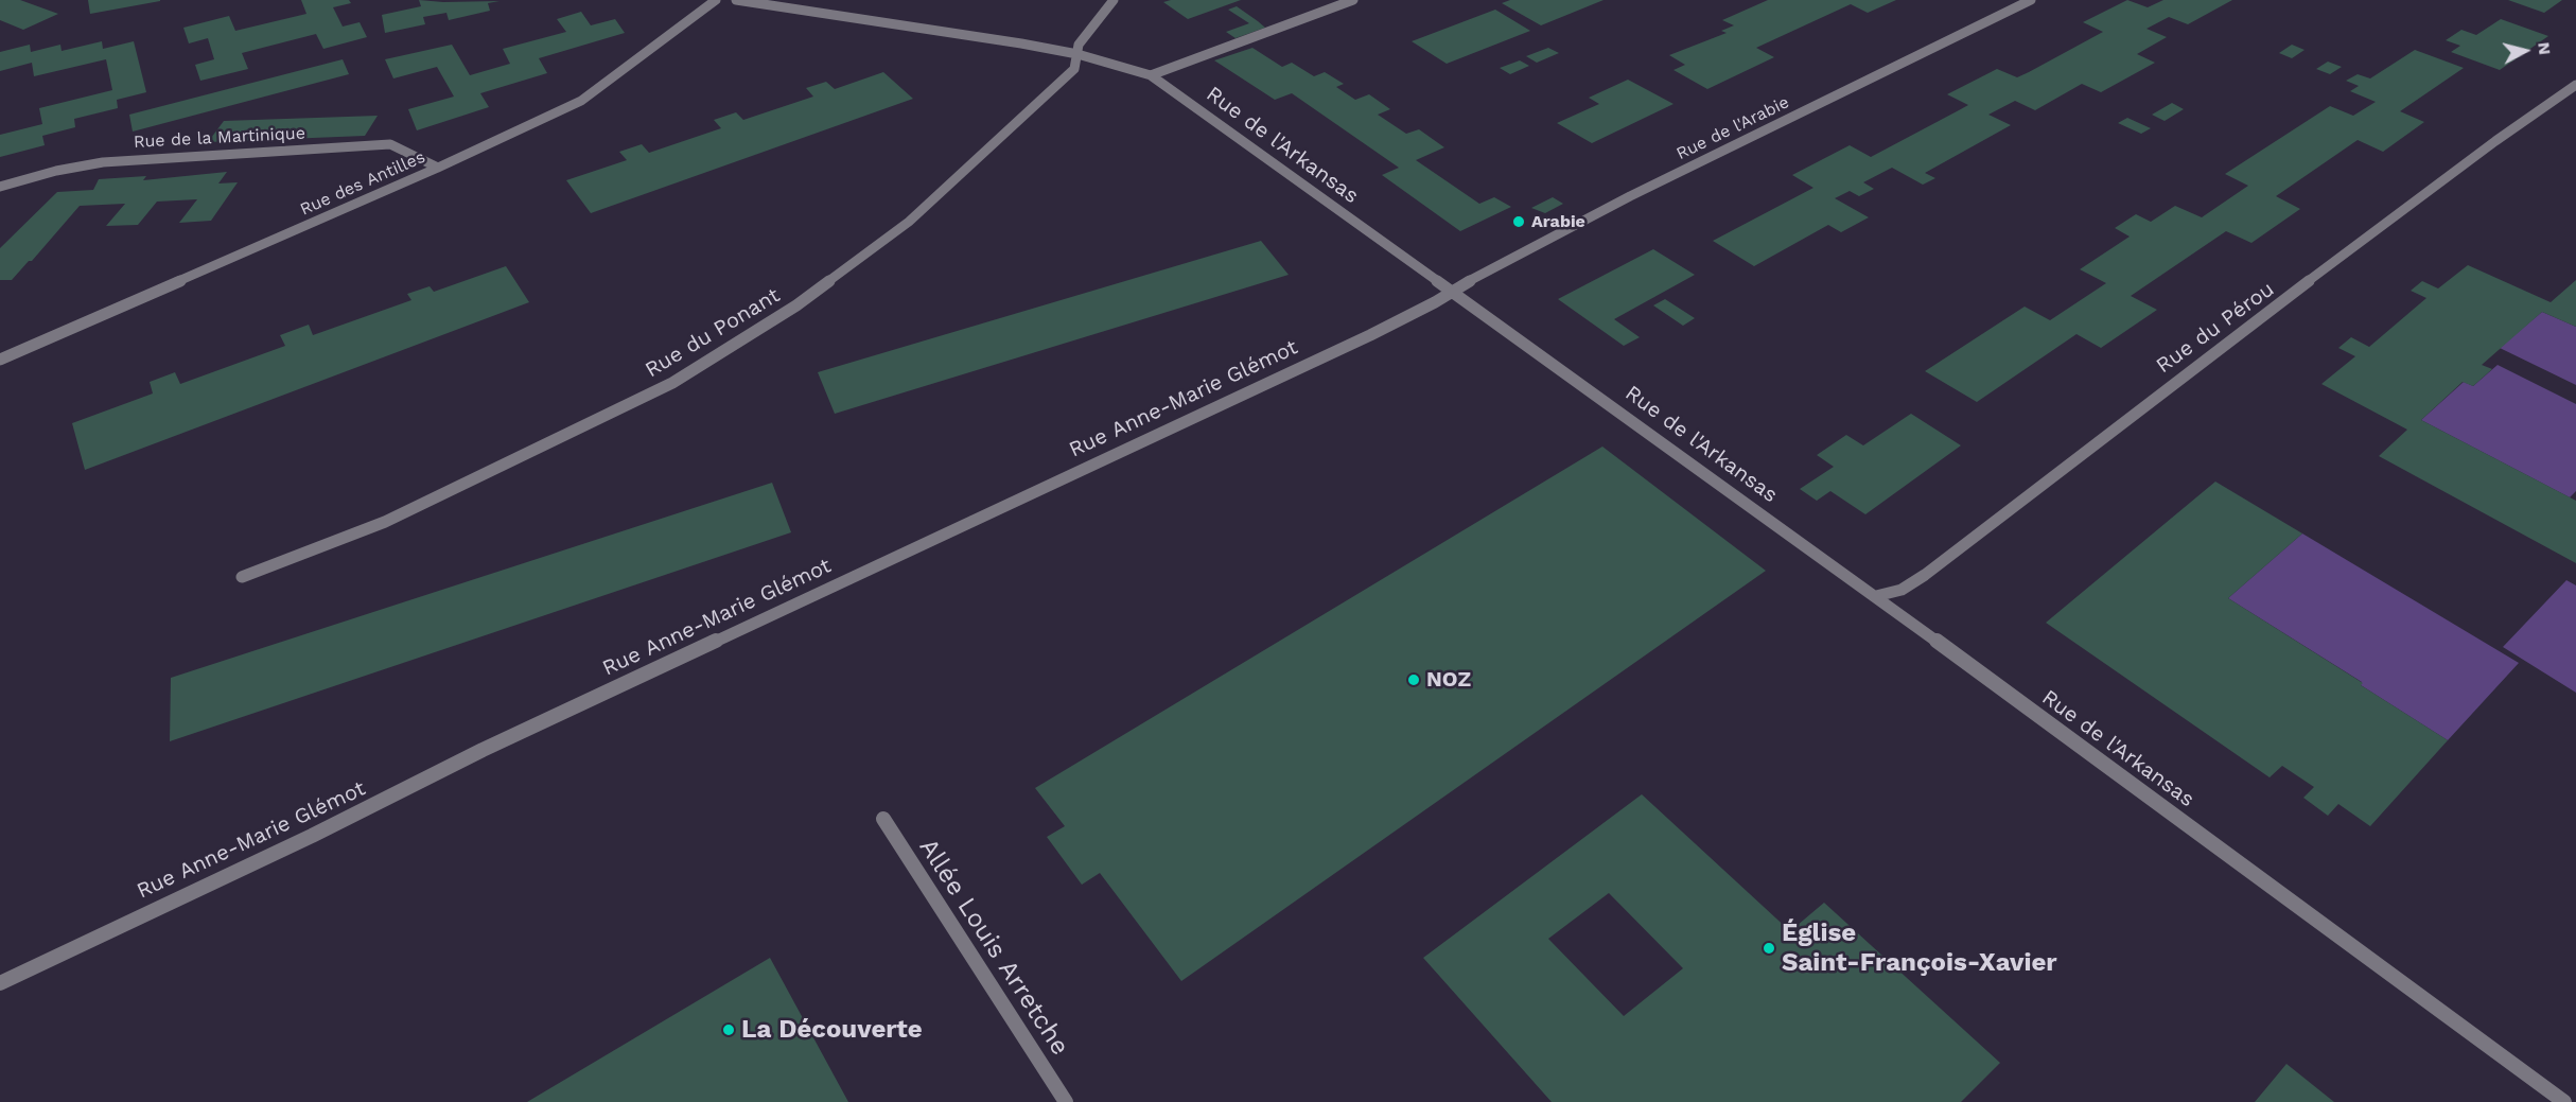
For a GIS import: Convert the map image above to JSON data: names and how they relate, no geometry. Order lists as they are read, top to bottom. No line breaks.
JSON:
{"streets":{"street":["Rue de l'Arabie","Rue de la Martinique","Rue de l'Arkansas","Rue des Antilles","Rue du Pérou","Rue du Ponant","Rue Anne-Marie Glémot","Allée Louis Arretche"]},"crossings":[["Rue de l'Arabie","Rue de l'Arkansas"],["Rue de l'Arabie","Rue Anne-Marie Glémot"],["Rue de la Martinique","Rue des Antilles"],["Rue de l'Arkansas","Rue du Pérou"],["Rue de l'Arkansas","Rue du Ponant"],["Rue de l'Arkansas","Rue Anne-Marie Glémot"]],"places":["Arabie","NOZ","Église Saint-François-Xavier","La Découverte"],"north":"right"}
